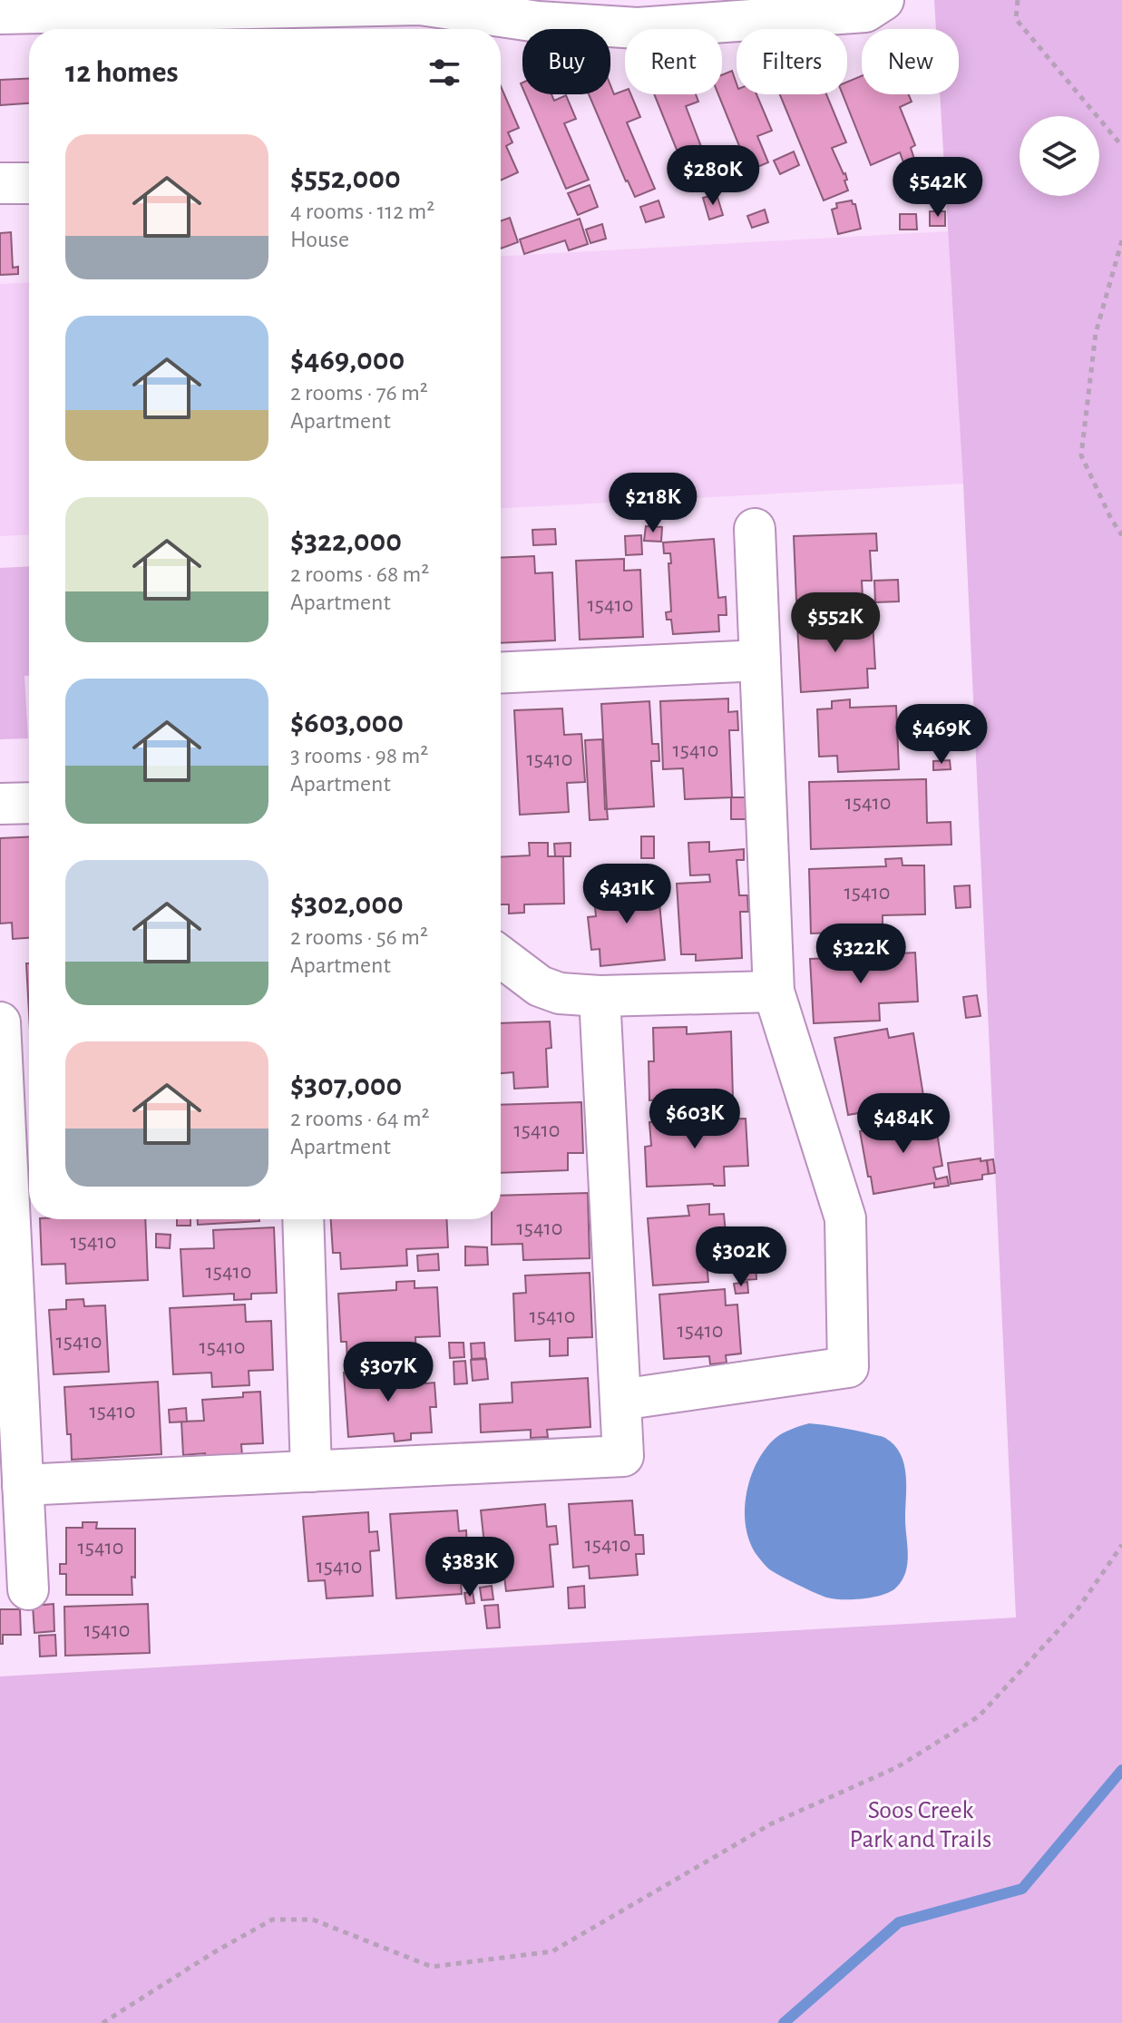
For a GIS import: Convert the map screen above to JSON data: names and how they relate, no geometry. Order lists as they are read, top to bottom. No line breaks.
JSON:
{"parks":["Soos Creek Park and Trails"],"house_numbers":["15410","15410","15410","15410","15410","15410","15410","15410","15410","15410","15410","15410","15410","15410","15410","15410","15410","15410"],"page":{"chip":["Buy","Rent","Filters","New"],"heading":"12 homes","list":[{"name":"$552,000","note":"4 rooms · 112 m² · House"},{"name":"$469,000","note":"2 rooms · 76 m² · Apartment"},{"name":"$322,000","note":"2 rooms · 68 m² · Apartment"},{"name":"$603,000","note":"3 rooms · 98 m² · Apartment"},{"name":"$302,000","note":"2 rooms · 56 m² · Apartment"},{"name":"$307,000","note":"2 rooms · 64 m² · Apartment"}],"price":["$280K","$542K","$218K","$552K","$469K","$431K","$322K","$603K","$484K","$302K","$307K","$383K"]}}
